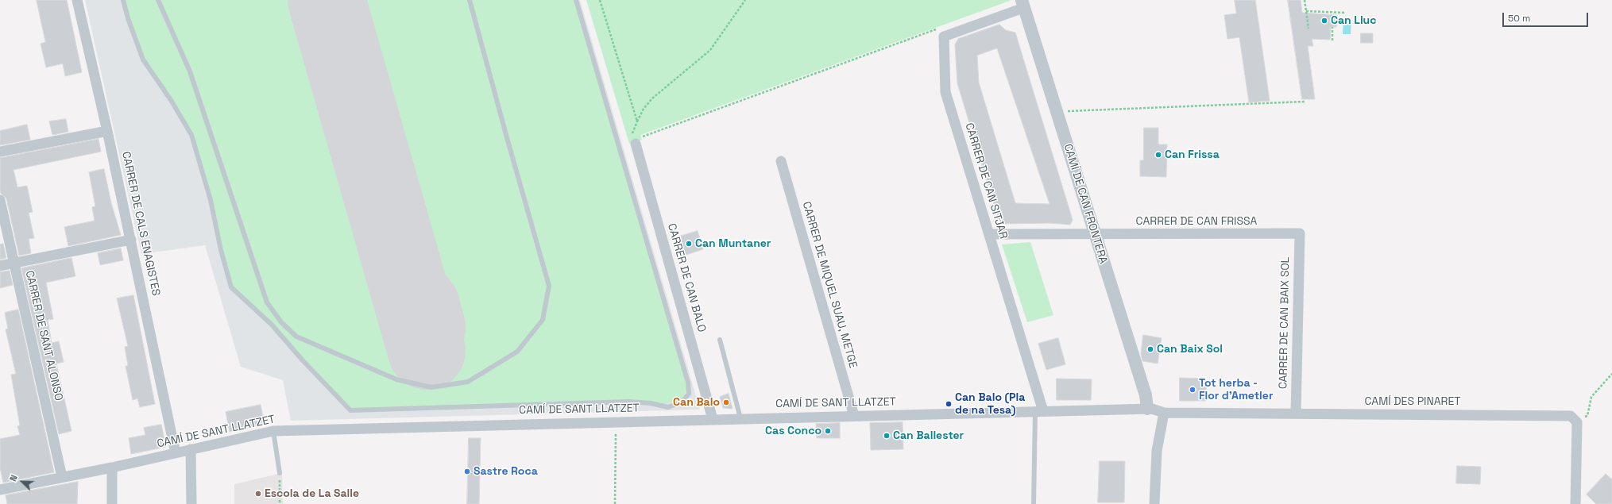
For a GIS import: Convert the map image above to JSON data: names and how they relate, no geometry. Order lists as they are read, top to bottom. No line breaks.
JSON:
{"streets":{"street":["CARRER DE CAN SITJAR","CAMÍ DE CAN FRONTERA","CARRER DE CAN FRISSA","CARRER DE CALS ENAGISTES","CARRER DE CAN BALO","CARRER DE MIQUEL SUAU, METGE","CARRER DE CAN BAIX SOL","CARRER DE SANT ALONSO","CAMÍ DES PINARET","CAMÍ DE SANT LLATZET"]},"crossings":[["CARRER DE CAN SITJAR","CAMÍ DE CAN FRONTERA"],["CARRER DE CAN SITJAR","CARRER DE CAN FRISSA"],["CARRER DE CAN SITJAR","CAMÍ DE SANT LLATZET"],["CAMÍ DE CAN FRONTERA","CARRER DE CAN FRISSA"],["CAMÍ DE CAN FRONTERA","CAMÍ DE SANT LLATZET"],["CARRER DE CAN FRISSA","CARRER DE CAN BAIX SOL"],["CARRER DE CALS ENAGISTES","CAMÍ DE SANT LLATZET"],["CARRER DE CAN BALO","CAMÍ DE SANT LLATZET"],["CARRER DE MIQUEL SUAU, METGE","CAMÍ DE SANT LLATZET"],["CARRER DE CAN BAIX SOL","CAMÍ DES PINARET"],["CARRER DE SANT ALONSO","CAMÍ DE SANT LLATZET"],["CAMÍ DES PINARET","CAMÍ DE SANT LLATZET"]],"places":["Can Lluc","Can Frissa","Can Muntaner","Can Baix Sol","Tot herba - Flor d'Ametler","Can Balo","Can Balo (Pla de na Tesa)","Cas Conco","Can Ballester","Sastre Roca","Escola de La Salle"],"scale_bar":"50 m","north":"top left"}
